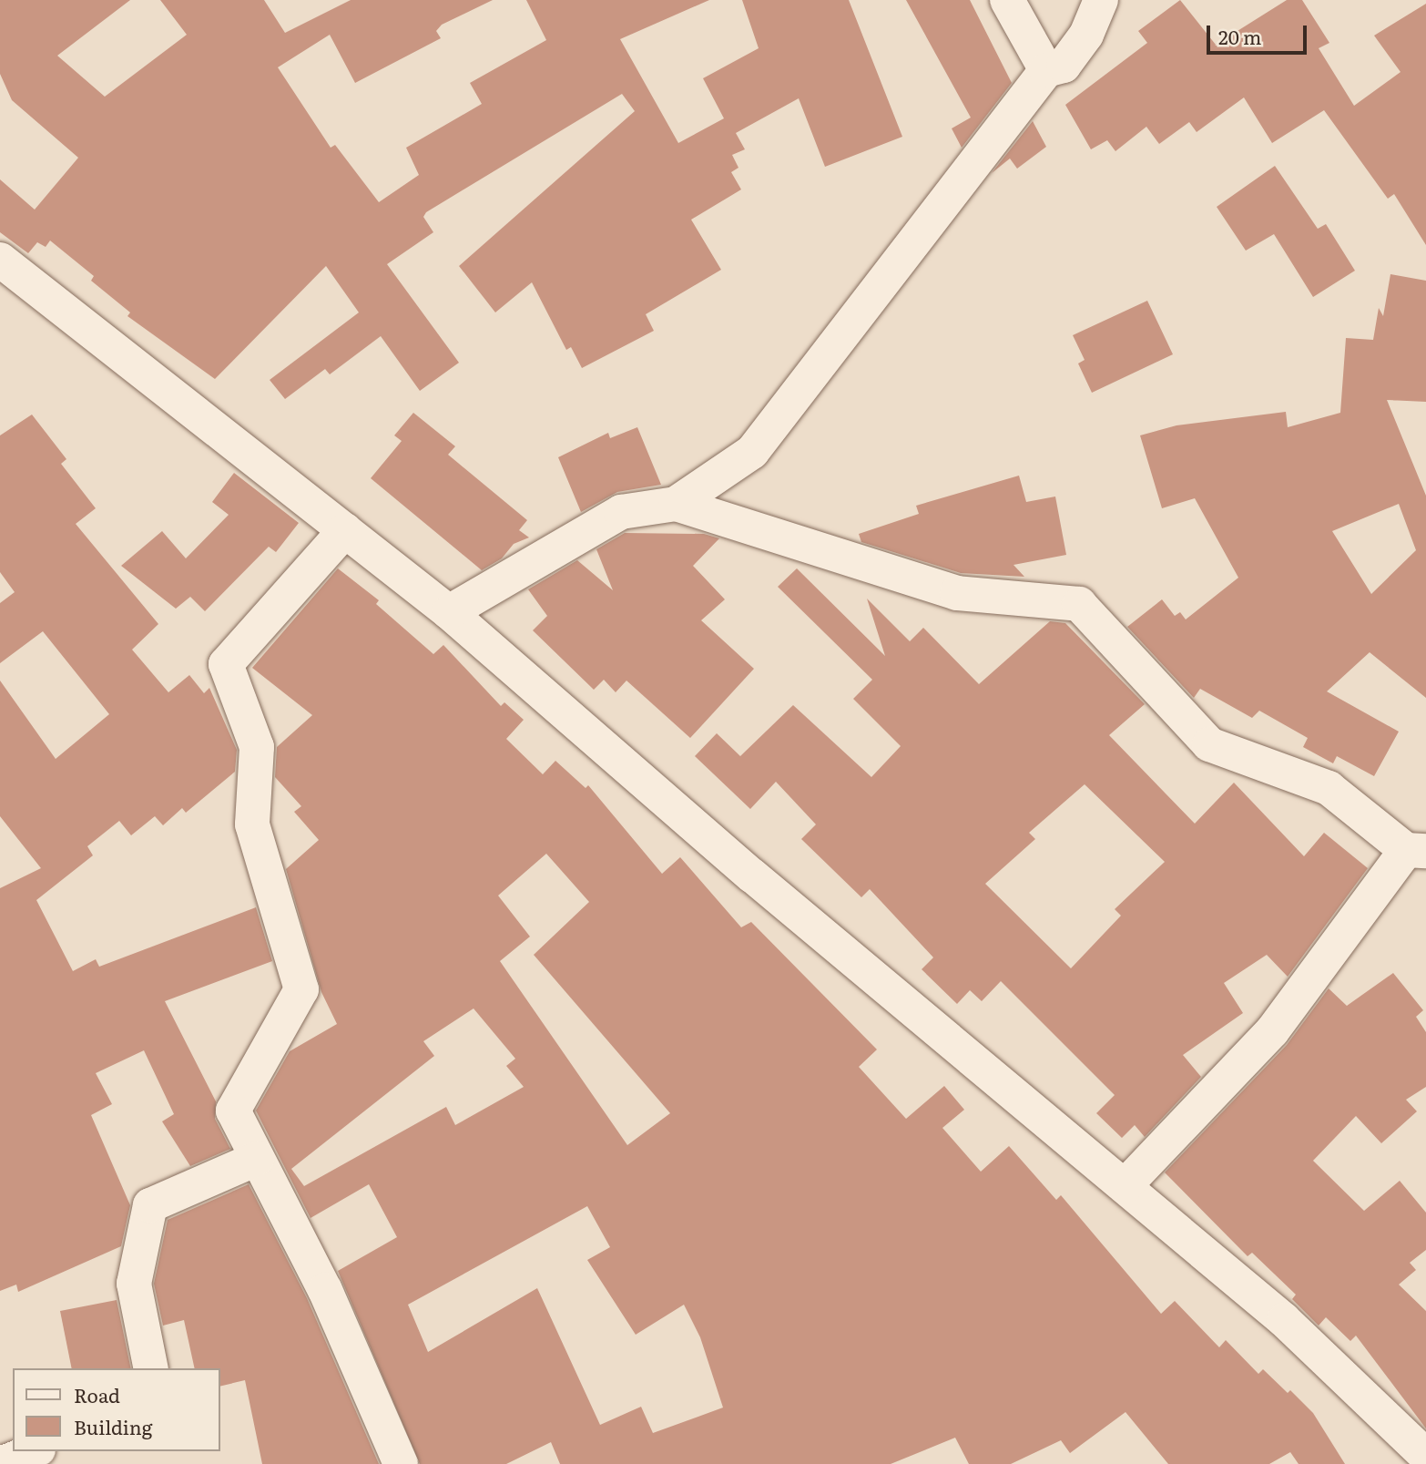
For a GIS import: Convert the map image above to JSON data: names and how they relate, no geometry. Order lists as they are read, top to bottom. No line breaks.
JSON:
{"legend":["Road","Building"],"scale_bar":"20 m"}
